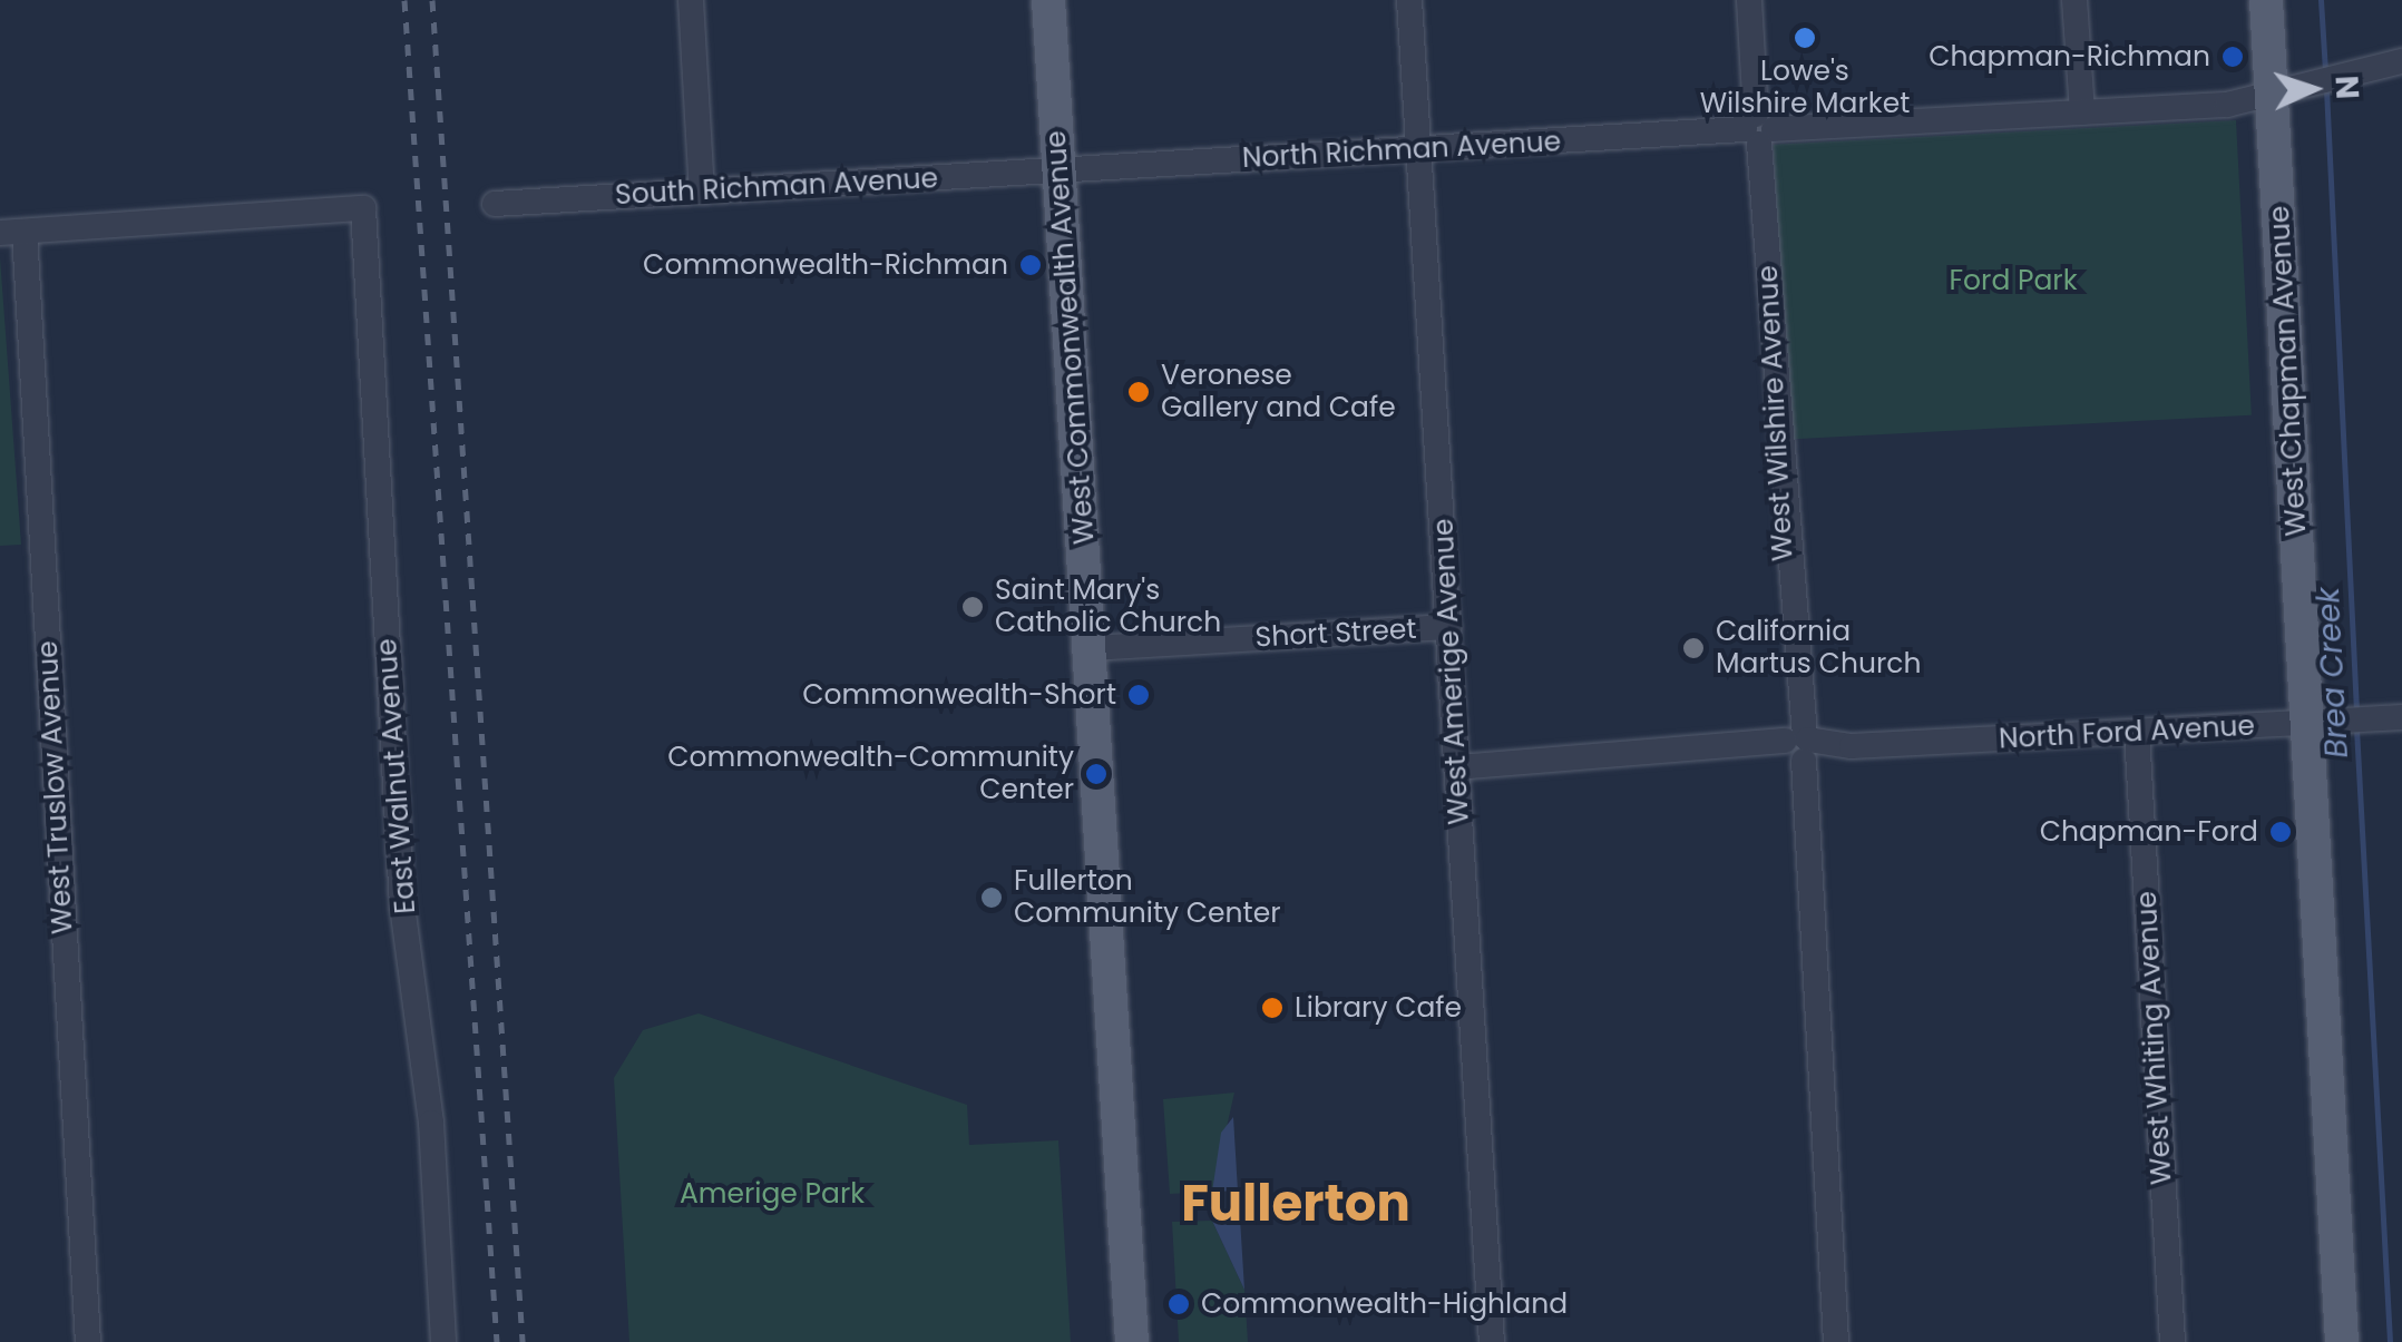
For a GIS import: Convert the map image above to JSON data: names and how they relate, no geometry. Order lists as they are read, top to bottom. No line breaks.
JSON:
{"streets":{"main road":["West Commonwealth Avenue","West Chapman Avenue"],"street":["North Richman Avenue","South Richman Avenue","West Wilshire Avenue","Short Street","West Amerige Avenue","North Ford Avenue","East Walnut Avenue","West Truslow Avenue","West Whiting Avenue"]},"crossings":[["North Richman Avenue","South Richman Avenue"],["North Richman Avenue","West Commonwealth Avenue"],["North Richman Avenue","West Chapman Avenue"],["North Richman Avenue","West Wilshire Avenue"],["North Richman Avenue","West Amerige Avenue"],["South Richman Avenue","West Commonwealth Avenue"],["West Commonwealth Avenue","Short Street"],["West Chapman Avenue","North Ford Avenue"],["West Wilshire Avenue","North Ford Avenue"],["Short Street","West Amerige Avenue"],["West Amerige Avenue","North Ford Avenue"],["North Ford Avenue","West Whiting Avenue"],["East Walnut Avenue","West Truslow Avenue"]],"districts":["Fullerton"],"water":["Brea Creek"],"parks":["Ford Park","Amerige Park"],"places":["Lowe's Wilshire Market","Chapman-Richman","Commonwealth-Richman","Veronese Gallery and Cafe","Saint Mary's Catholic Church","California Martus Church","Commonwealth-Short","Commonwealth-Community Center","Chapman-Ford","Fullerton Community Center","Library Cafe","Commonwealth-Highland"],"north":"right"}
